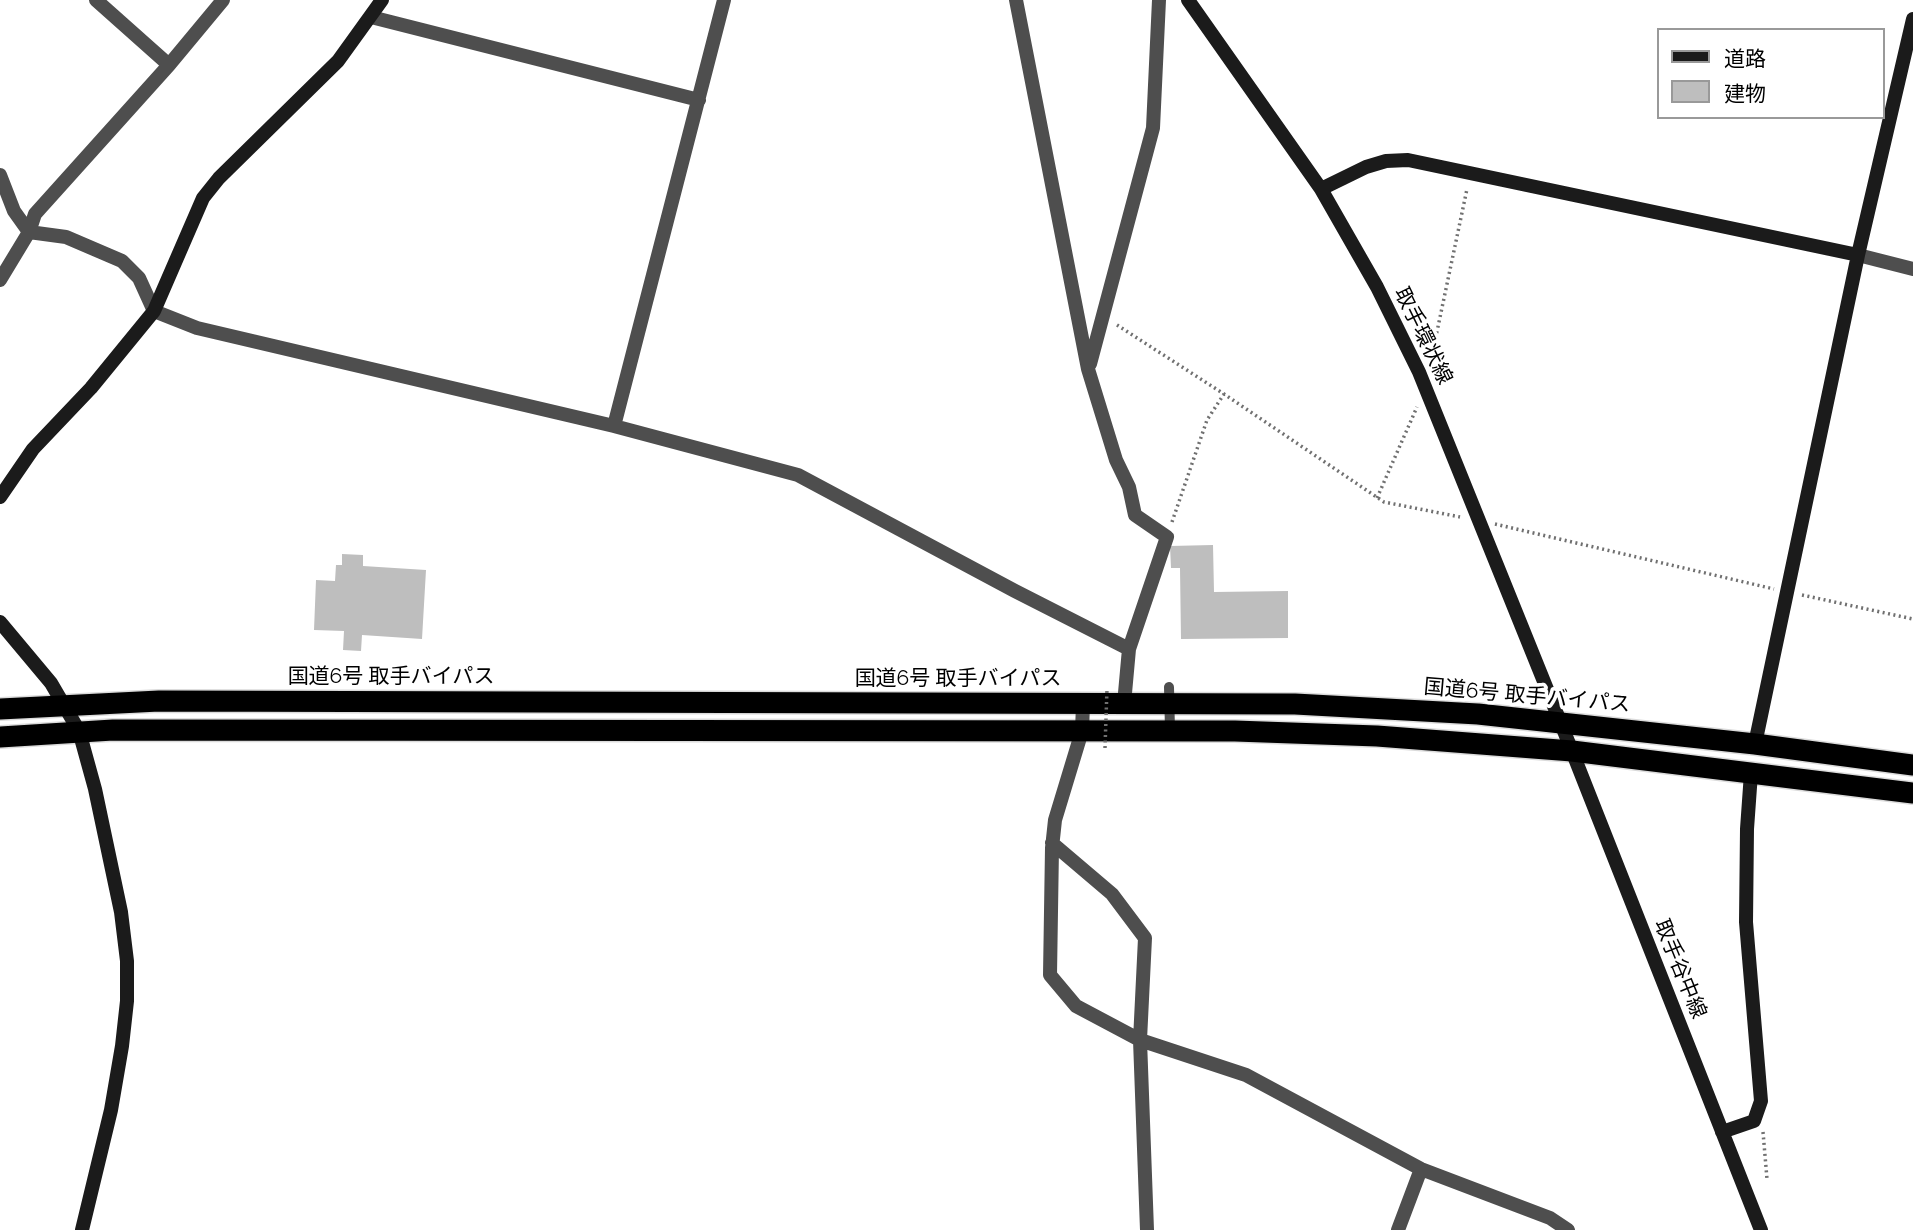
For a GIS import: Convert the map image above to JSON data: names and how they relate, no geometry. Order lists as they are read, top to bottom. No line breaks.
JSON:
{"streets":{"highway":["国道6号 取手バイパス"],"street":["取手環状線","取手谷中線"]},"crossings":[["取手環状線","国道6号 取手バイパス"],["取手環状線","取手谷中線"],["国道6号 取手バイパス","取手谷中線"]],"legend":["道路","建物"]}
